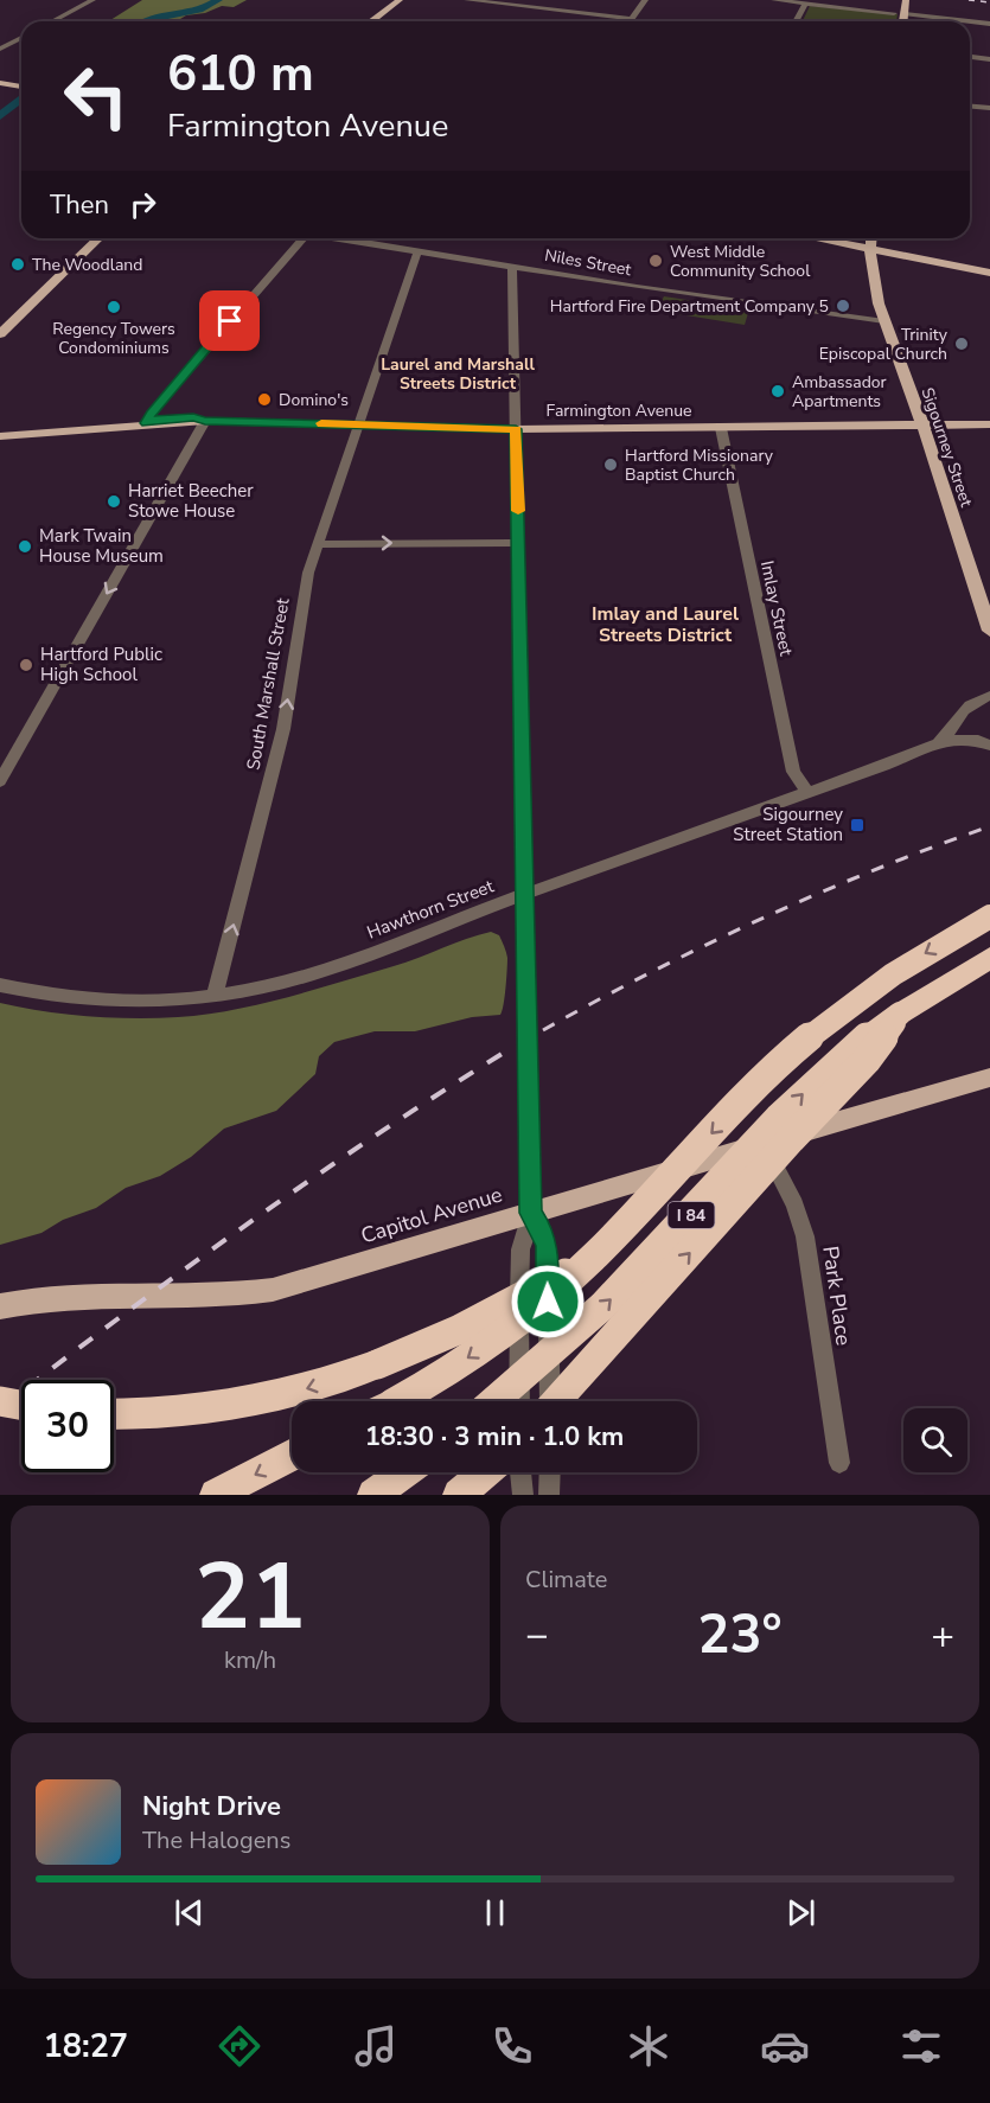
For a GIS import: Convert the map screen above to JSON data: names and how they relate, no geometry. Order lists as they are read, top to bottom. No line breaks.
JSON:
{"streets":{"highway":["I 84"],"main road":["Farmington Avenue","Sigourney Street","Capitol Avenue"],"street":["Niles Street","Imlay Street","South Marshall Street","Hawthorn Street","Park Place"]},"crossings":[["Niles Street","Sigourney Street"],["Niles Street","South Marshall Street"],["Farmington Avenue","Sigourney Street"],["Farmington Avenue","Imlay Street"],["Farmington Avenue","South Marshall Street"],["Imlay Street","Hawthorn Street"],["South Marshall Street","Hawthorn Street"],["Capitol Avenue","Park Place"]],"one_way":["South Marshall Street"],"districts":["Laurel and Marshall Streets District","Imlay and Laurel Streets District"],"places":{"other":["West Middle Community School","The Woodland","Hartford Fire Department Company 5","Regency Towers Condominiums","Trinity Episcopal Church","Ambassador Apartments","Domino's","Hartford Missionary Baptist Church","Harriet Beecher Stowe House","Mark Twain House Museum","Hartford Public High School"],"transit":["Sigourney Street Station"]},"page":{"turn":["610 m","Farmington Avenue"],"then":"Then","limit":"30","trip":"18:30 · 3 min · 1.0 km","tile":[["21","km/h"],"Climate"],"heat":["−","23°","+"],"song":["Night Drive","The Halogens"],"tabs":"18:27"}}
